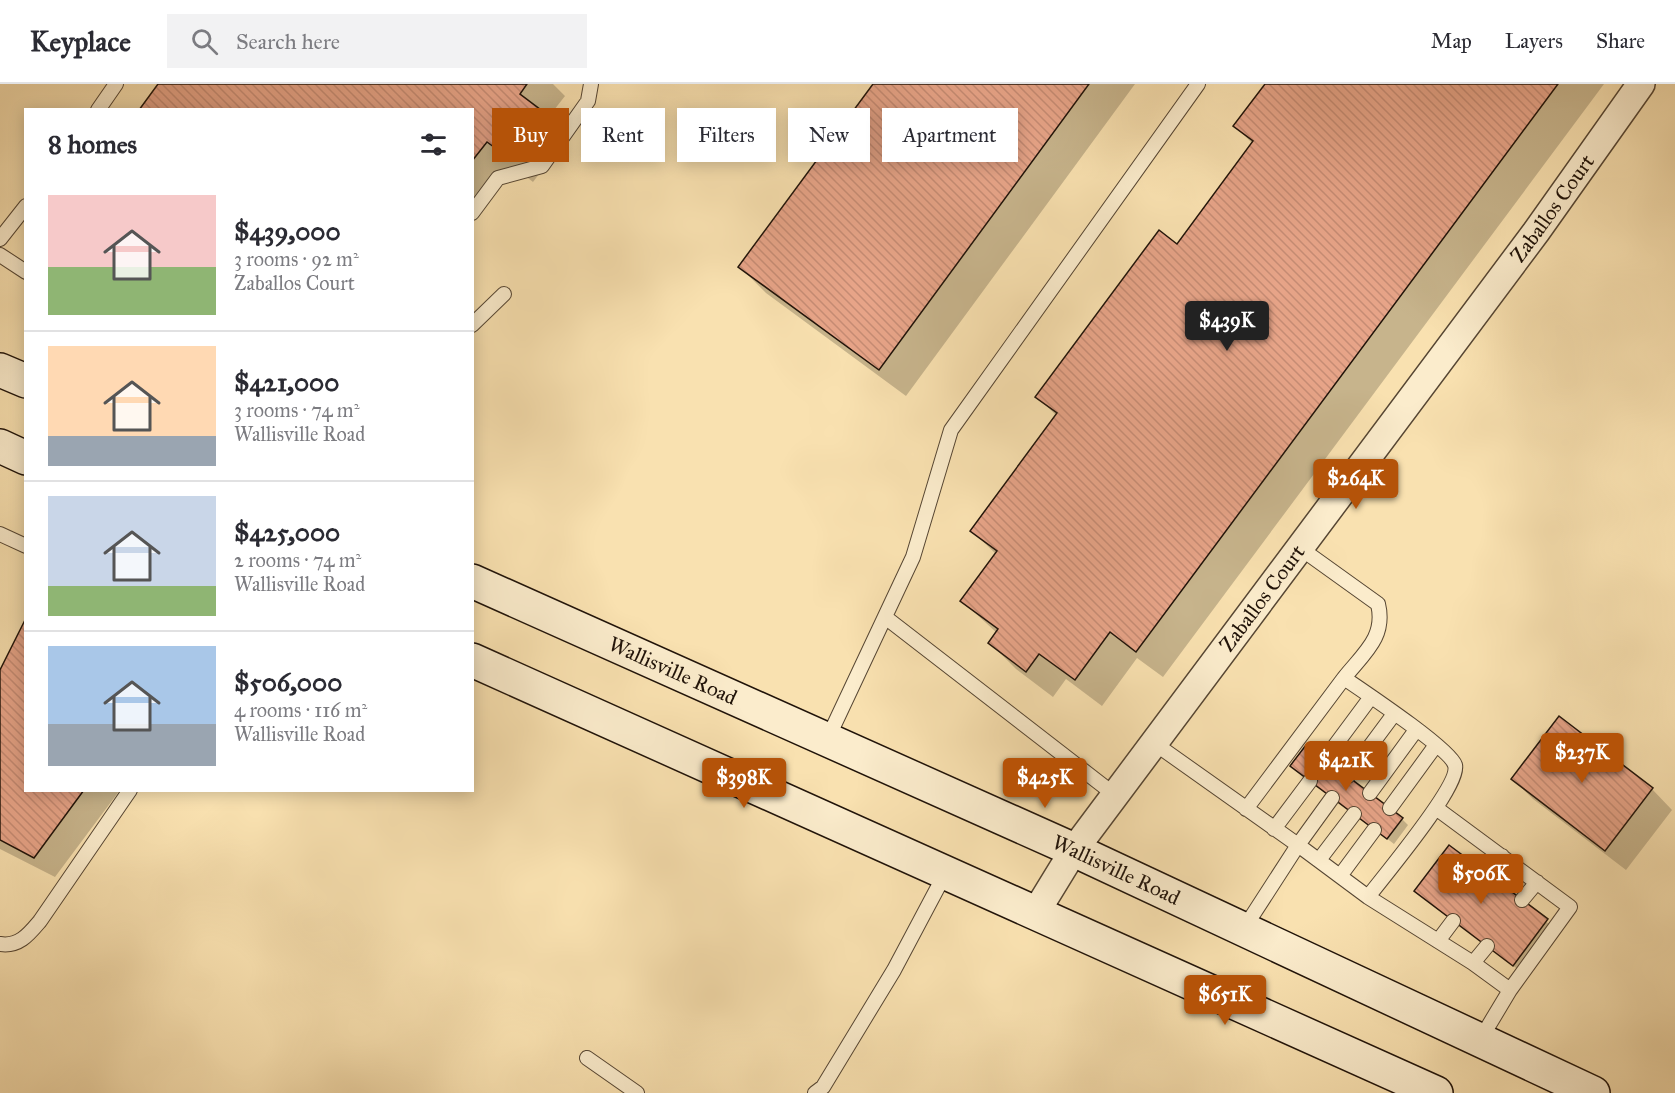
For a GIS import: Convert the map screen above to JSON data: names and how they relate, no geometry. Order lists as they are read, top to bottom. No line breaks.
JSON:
{"streets":{"main road":["Wallisville Road"],"street":["Zaballos Court"]},"crossings":[["Zaballos Court","Wallisville Road"]],"page":{"header":"Keyplace","search":"Search here","nav":["Map","Layers","Share"],"chip":["Buy","Rent","Filters","New","Apartment"],"heading":"8 homes","list":[{"name":"$439,000","note":"3 rooms · 92 m² · Zaballos Court"},{"name":"$421,000","note":"3 rooms · 74 m² · Wallisville Road"},{"name":"$425,000","note":"2 rooms · 74 m² · Wallisville Road"},{"name":"$506,000","note":"4 rooms · 116 m² · Wallisville Road"}],"price":["$439K","$264K","$237K","$421K","$398K","$425K","$506K","$651K"]}}
